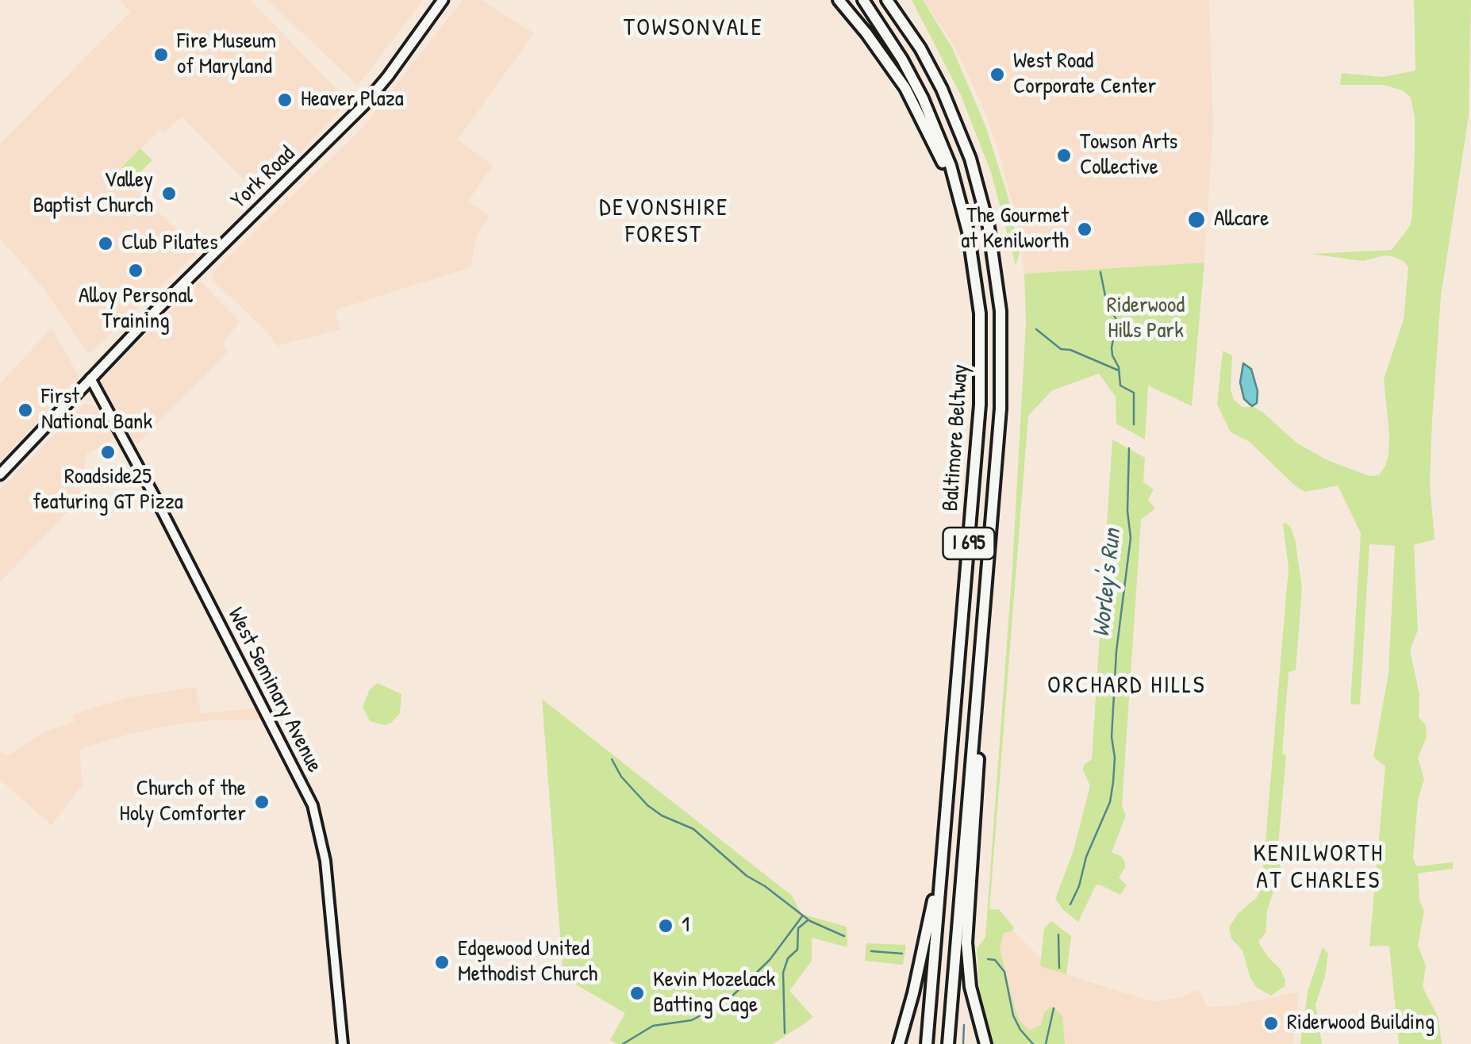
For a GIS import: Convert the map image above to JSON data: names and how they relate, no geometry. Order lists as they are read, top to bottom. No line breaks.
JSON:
{"streets":{"highway":["Baltimore Beltway","I 695"],"main road":["York Road","West Seminary Avenue"]},"crossings":[["York Road","West Seminary Avenue"]],"districts":["TOWSONVALE","DEVONSHIRE FOREST","ORCHARD HILLS","KENILWORTH AT CHARLES"],"water":["Worley's Run"],"parks":["Riderwood Hills Park"],"places":["Fire Museum of Maryland","West Road Corporate Center","Heaver Plaza","Towson Arts Collective","Valley Baptist Church","Allcare","The Gourmet at Kenilworth","Club Pilates","Alloy Personal Training","First National Bank","Roadside25 featuring GT Pizza","Church of the Holy Comforter","1","Edgewood United Methodist Church","Kevin Mozelack Batting Cage","Riderwood Building"]}
